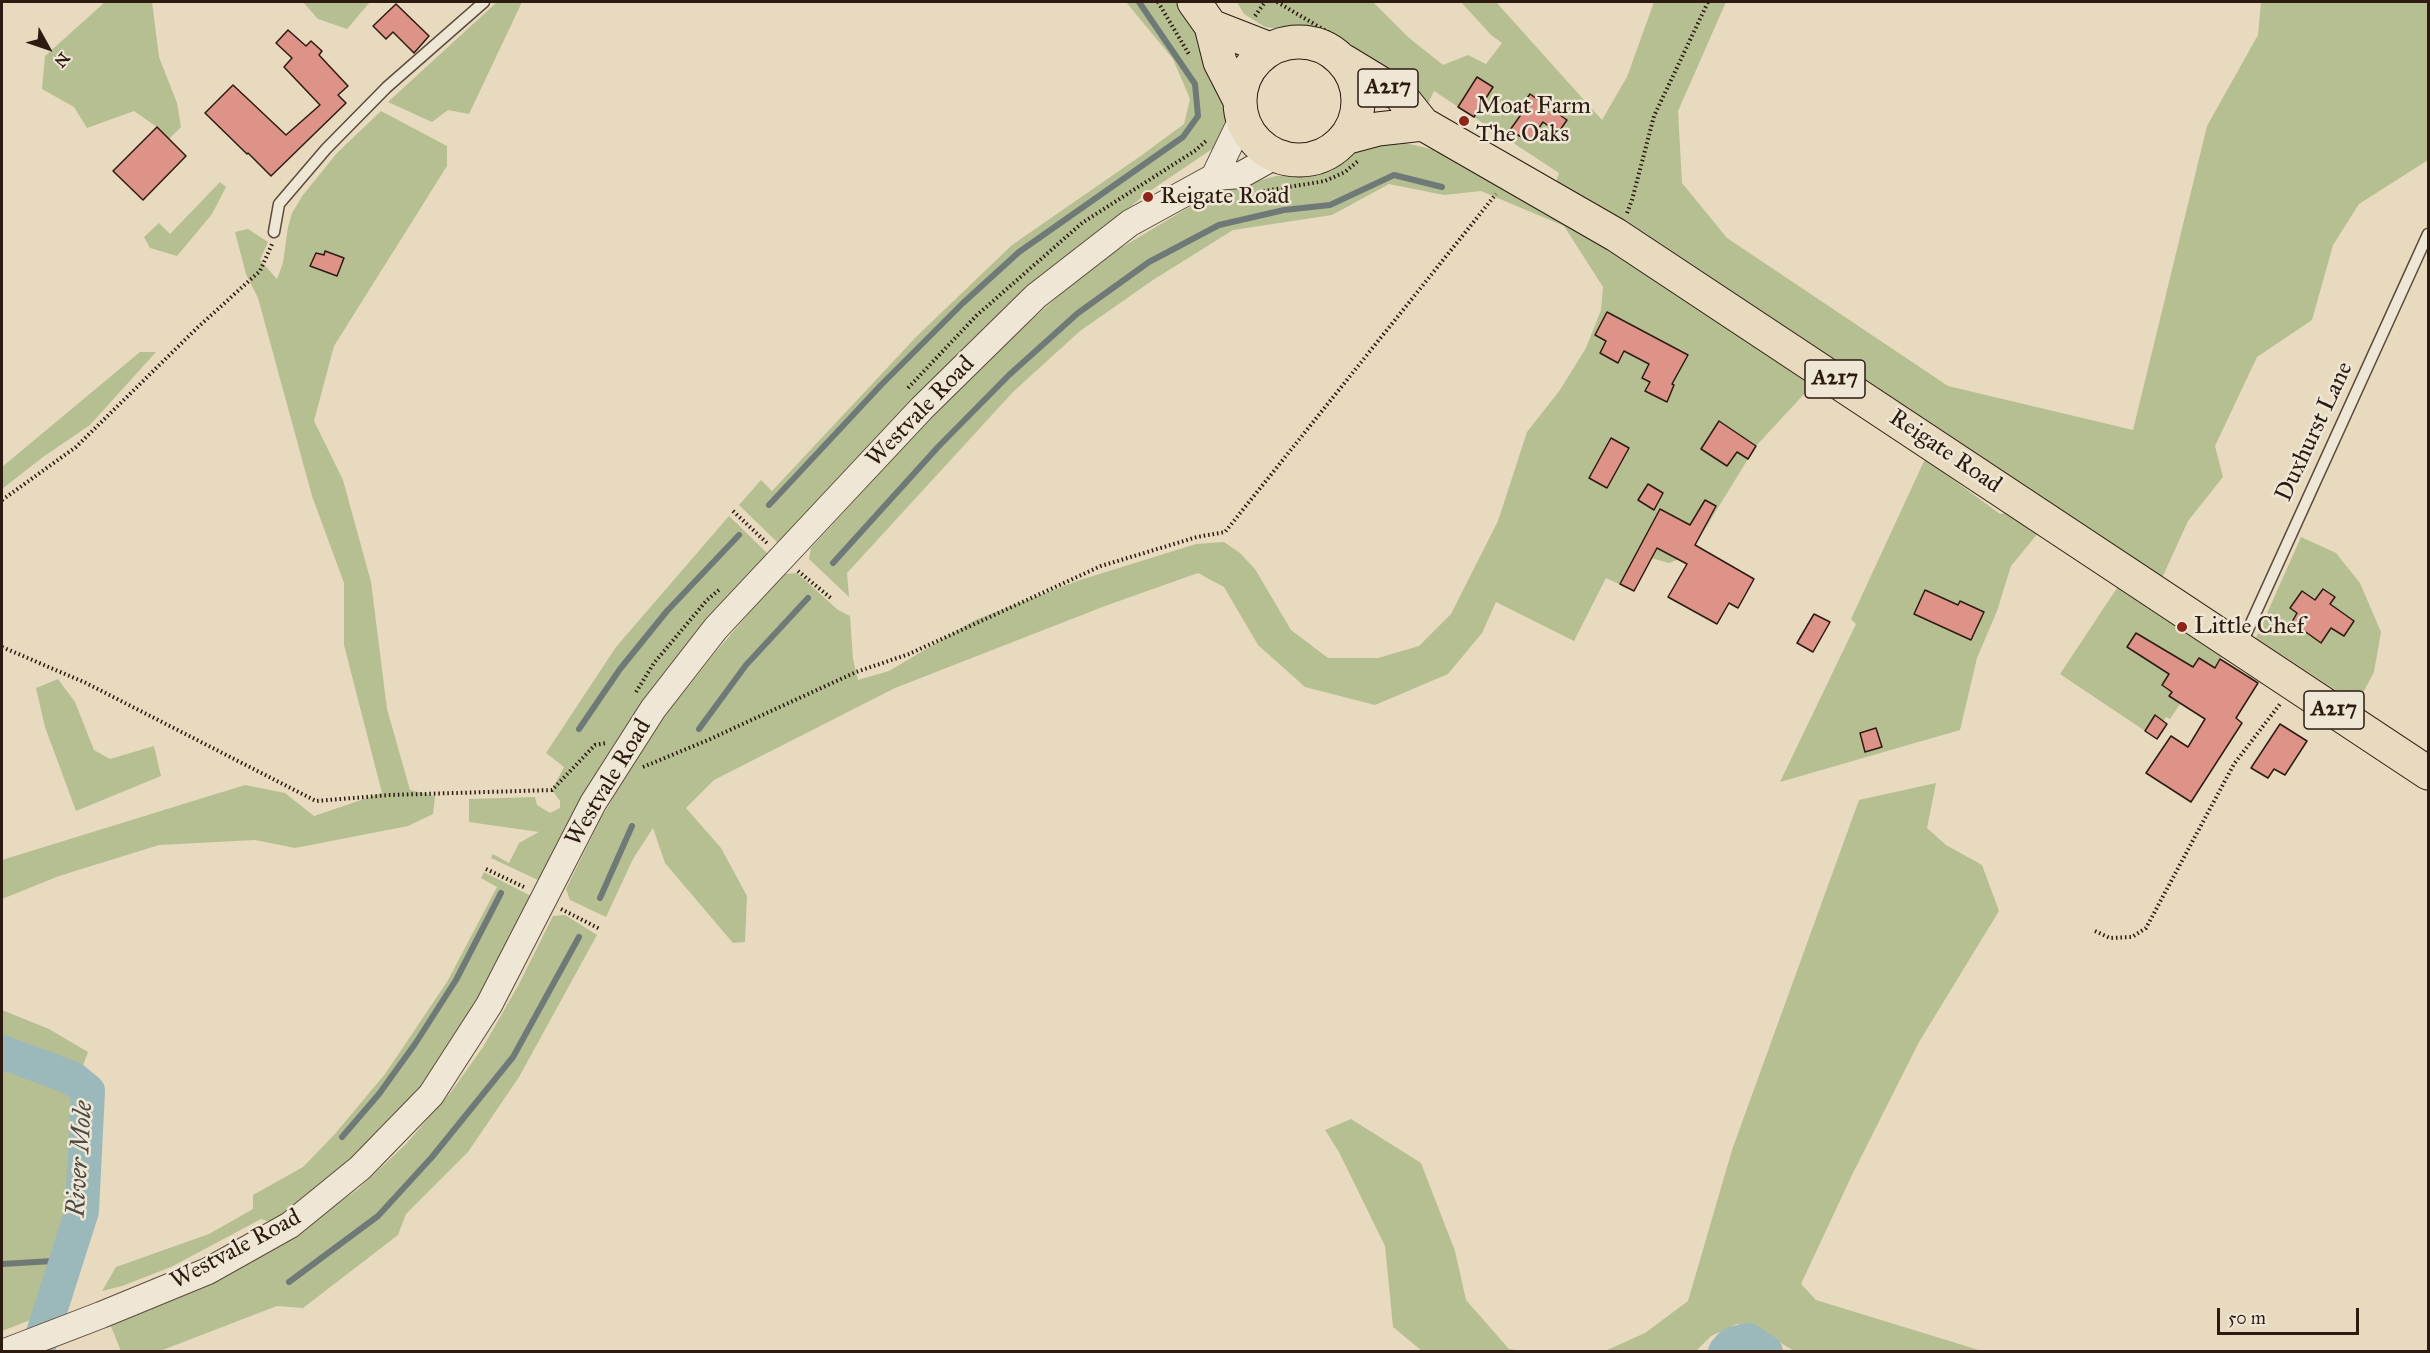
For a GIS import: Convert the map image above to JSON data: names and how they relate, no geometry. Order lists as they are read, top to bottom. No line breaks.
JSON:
{"streets":{"main road":["A217","Reigate Road"],"street":["Westvale Road"],"lane":["Duxhurst Lane"]},"crossings":[["A217","Westvale Road"],["A217","Reigate Road"],["Westvale Road","Reigate Road"],["Duxhurst Lane","Reigate Road"]],"water":["River Mole"],"places":["Moat Farm The Oaks","Reigate Road","Little Chef"],"scale_bar":"50 m","north":"bottom right"}
